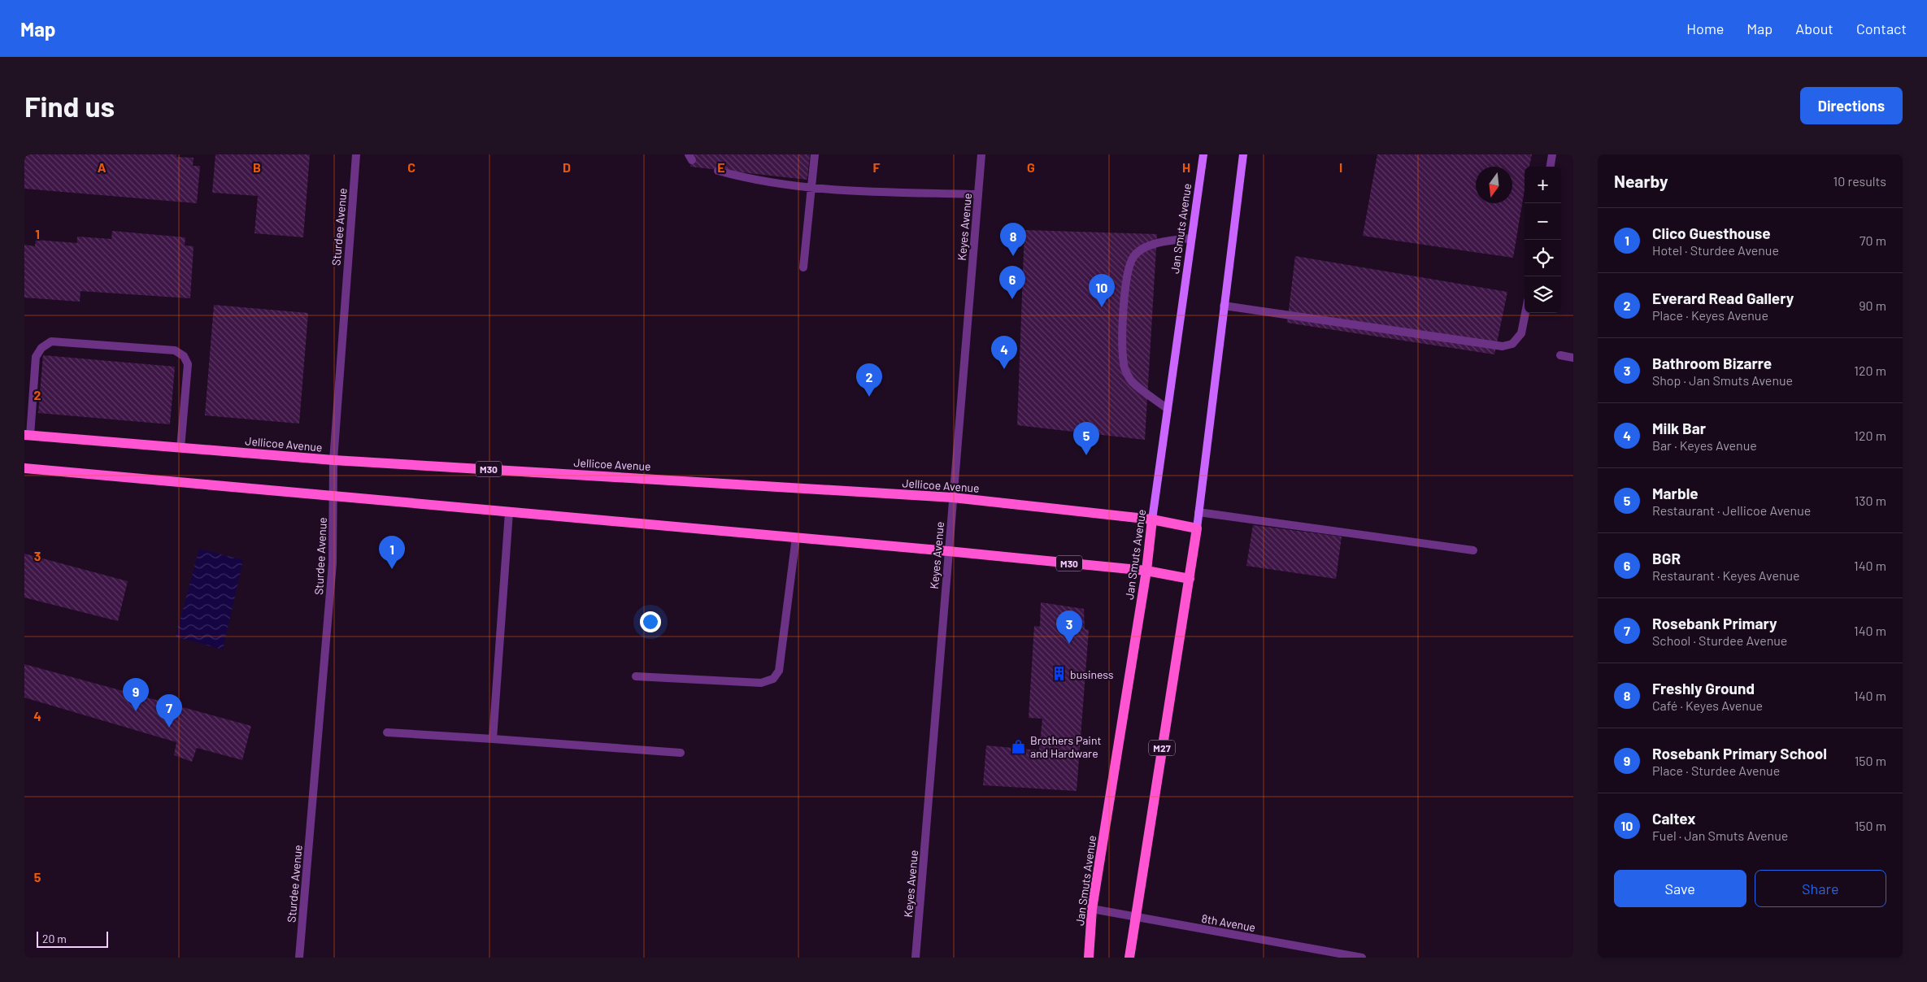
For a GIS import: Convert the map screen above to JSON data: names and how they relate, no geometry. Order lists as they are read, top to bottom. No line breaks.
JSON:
{"streets":{"main road":["Jan Smuts Avenue","Jellicoe Avenue","M30","M27"],"street":["Sturdee Avenue","Keyes Avenue","8th Avenue"]},"crossings":[["Sturdee Avenue","Jellicoe Avenue"],["Sturdee Avenue","M30"],["Keyes Avenue","Jellicoe Avenue"],["Keyes Avenue","M30"],["Jan Smuts Avenue","Jellicoe Avenue"],["Jan Smuts Avenue","M30"],["Jan Smuts Avenue","8th Avenue"],["Jellicoe Avenue","M27"],["M30","M27"],["M27","8th Avenue"]],"places":{"building":["business"],"shop":["Brothers Paint and Hardware"]},"scale_bar":"20 m","north":"bottom","page":{"header":"Map","nav":["Home","Map","About","Contact"],"buttons":["Directions",["Save","Share"]],"title":"Find us","heading":["Nearby","10 results"],"map_buttons":["+","−"],"list":[{"mark":"1","name":"Clico Guesthouse","note":"Hotel · Sturdee Avenue","value":"70 m"},{"mark":"2","name":"Everard Read Gallery","note":"Place · Keyes Avenue","value":"90 m"},{"mark":"3","name":"Bathroom Bizarre","note":"Shop · Jan Smuts Avenue","value":"120 m"},{"mark":"4","name":"Milk Bar","note":"Bar · Keyes Avenue","value":"120 m"},{"mark":"5","name":"Marble","note":"Restaurant · Jellicoe Avenue","value":"130 m"},{"mark":"6","name":"BGR","note":"Restaurant · Keyes Avenue","value":"140 m"},{"mark":"7","name":"Rosebank Primary","note":"School · Sturdee Avenue","value":"140 m"},{"mark":"8","name":"Freshly Ground","note":"Café · Keyes Avenue","value":"140 m"},{"mark":"9","name":"Rosebank Primary School","note":"Place · Sturdee Avenue","value":"150 m"},{"mark":"10","name":"Caltex","note":"Fuel · Jan Smuts Avenue","value":"150 m"}],"pins":["8","6","10","4","2","5","1","3","9","7"],"scale":"20 m"},"grid":{"columns":["A","B","C","D","E","F","G","H","I"],"rows":["1","2","3","4","5"]}}
